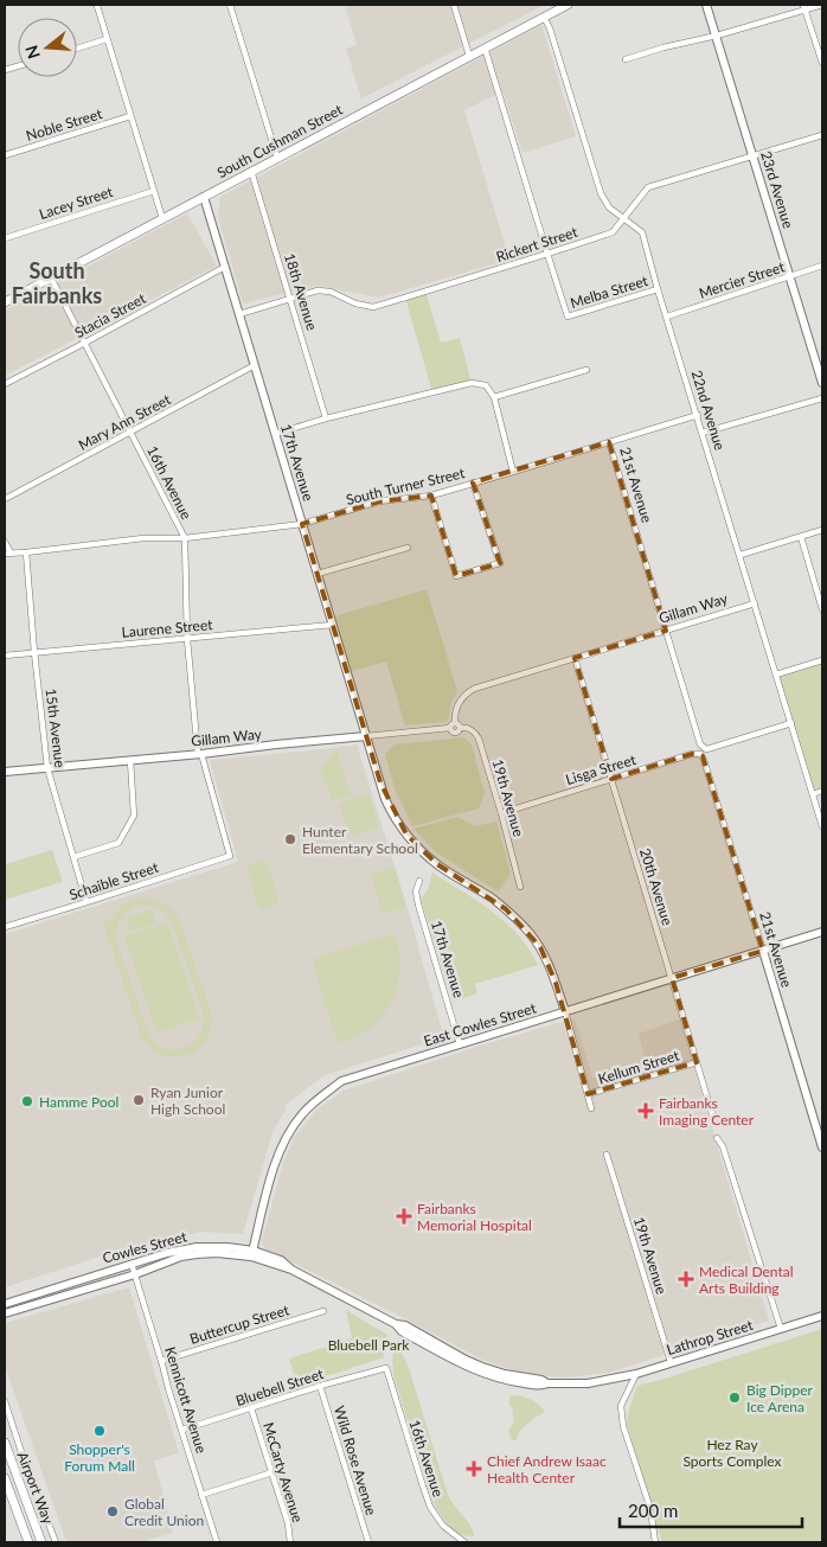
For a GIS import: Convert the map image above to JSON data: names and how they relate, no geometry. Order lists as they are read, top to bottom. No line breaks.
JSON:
{"streets":{"main road":["South Cushman Street","Airport Way"],"street":["Noble Street","23rd Avenue","Lacey Street","Rickert Street","Mercier Street","18th Avenue","Melba Street","Stacia Street","22nd Avenue","Mary Ann Street","17th Avenue","16th Avenue","21st Avenue","South Turner Street","Gillam Way","Laurene Street","15th Avenue","Lisga Street","19th Avenue","Schaible Street","20th Avenue","East Cowles Street","Kellum Street","Cowles Street","Buttercup Street","Lathrop Street","Bluebell Street","Kennicott Avenue","Wild Rose Avenue","McCarty Avenue"]},"crossings":[["South Cushman Street","18th Avenue"],["South Cushman Street","22nd Avenue"],["South Cushman Street","17th Avenue"],["South Cushman Street","16th Avenue"],["23rd Avenue","Rickert Street"],["23rd Avenue","Mercier Street"],["Rickert Street","18th Avenue"],["Rickert Street","Melba Street"],["Rickert Street","22nd Avenue"],["Rickert Street","17th Avenue"],["Mercier Street","22nd Avenue"],["Melba Street","22nd Avenue"],["Stacia Street","17th Avenue"],["Stacia Street","16th Avenue"],["22nd Avenue","21st Avenue"],["22nd Avenue","South Turner Street"],["22nd Avenue","Gillam Way"],["Mary Ann Street","17th Avenue"],["Mary Ann Street","16th Avenue"],["17th Avenue","South Turner Street"],["17th Avenue","Gillam Way"],["17th Avenue","Laurene Street"],["17th Avenue","East Cowles Street"],["16th Avenue","South Turner Street"],["16th Avenue","Gillam Way"],["16th Avenue","Laurene Street"],["16th Avenue","Schaible Street"],["16th Avenue","Bluebell Street"],["21st Avenue","South Turner Street"],["21st Avenue","Gillam Way"],["21st Avenue","Lisga Street"],["21st Avenue","East Cowles Street"],["South Turner Street","15th Avenue"],["Gillam Way","15th Avenue"],["Gillam Way","19th Avenue"],["Gillam Way","20th Avenue"],["Laurene Street","15th Avenue"],["15th Avenue","Schaible Street"],["Lisga Street","19th Avenue"],["Lisga Street","20th Avenue"],["19th Avenue","Lathrop Street"],["20th Avenue","East Cowles Street"],["20th Avenue","Kellum Street"],["East Cowles Street","Cowles Street"],["East Cowles Street","Lathrop Street"],["Cowles Street","Lathrop Street"],["Cowles Street","Kennicott Avenue"],["Buttercup Street","Kennicott Avenue"],["Bluebell Street","Kennicott Avenue"],["Bluebell Street","Wild Rose Avenue"],["Bluebell Street","McCarty Avenue"]],"districts":["South Fairbanks"],"parks":["Bluebell Park","Hez Ray Sports Complex"],"places":{"other":["Hunter Elementary School","Ryan Junior High School","Hamme Pool","Big Dipper Ice Arena","Shopper's Forum Mall","Global Credit Union"],"health":["Fairbanks Imaging Center","Fairbanks Memorial Hospital","Medical Dental Arts Building","Chief Andrew Isaac Health Center"]},"scale_bar":"200 m","north":"left"}
